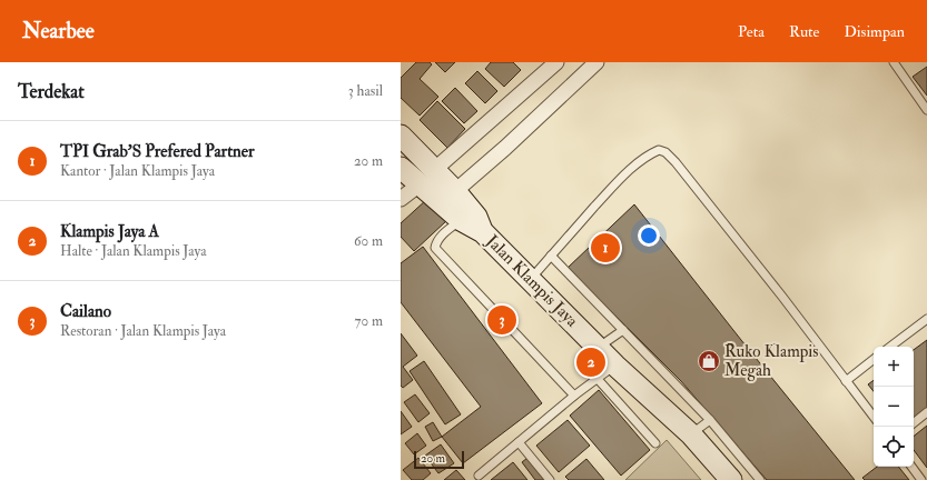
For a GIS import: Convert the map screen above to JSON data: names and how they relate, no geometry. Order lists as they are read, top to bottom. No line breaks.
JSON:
{"streets":{"main road":["Jalan Klampis Jaya"]},"places":{"shop":["Ruko Klampis Megah"]},"scale_bar":"20 m","page":{"header":"Nearbee","nav":["Peta","Rute","Disimpan"],"heading":["Terdekat","3 hasil"],"list":[{"mark":"1","name":"TPI Grab'S Prefered Partner","note":"Kantor · Jalan Klampis Jaya","value":"20 m"},{"mark":"2","name":"Klampis Jaya A","note":"Halte · Jalan Klampis Jaya","value":"60 m"},{"mark":"3","name":"Cailano","note":"Restoran · Jalan Klampis Jaya","value":"70 m"}],"pins":["1","3","2"],"map_buttons":["+","−"],"scale":"20 m"}}
